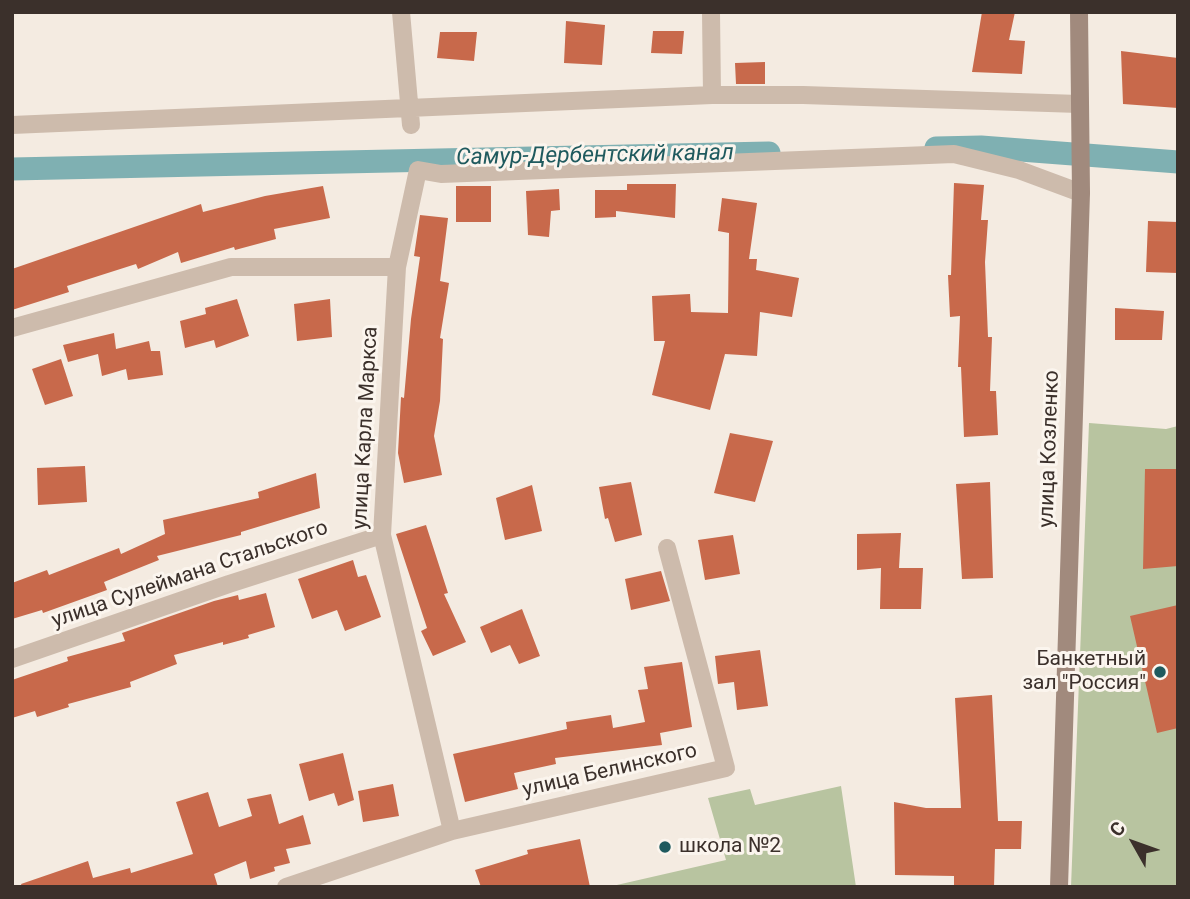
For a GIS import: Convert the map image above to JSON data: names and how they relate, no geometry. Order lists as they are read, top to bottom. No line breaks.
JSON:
{"streets":{"street":["улица Карла Маркса","улица Козленко","улица Сулеймана Стальского","улица Белинского"]},"crossings":[["улица Карла Маркса","улица Козленко"],["улица Карла Маркса","улица Сулеймана Стальского"],["улица Карла Маркса","улица Белинского"]],"water":["Самур-Дербентский канал"],"places":["Банкетный зал \"Россия\"","школа №2"],"north":"top left"}
